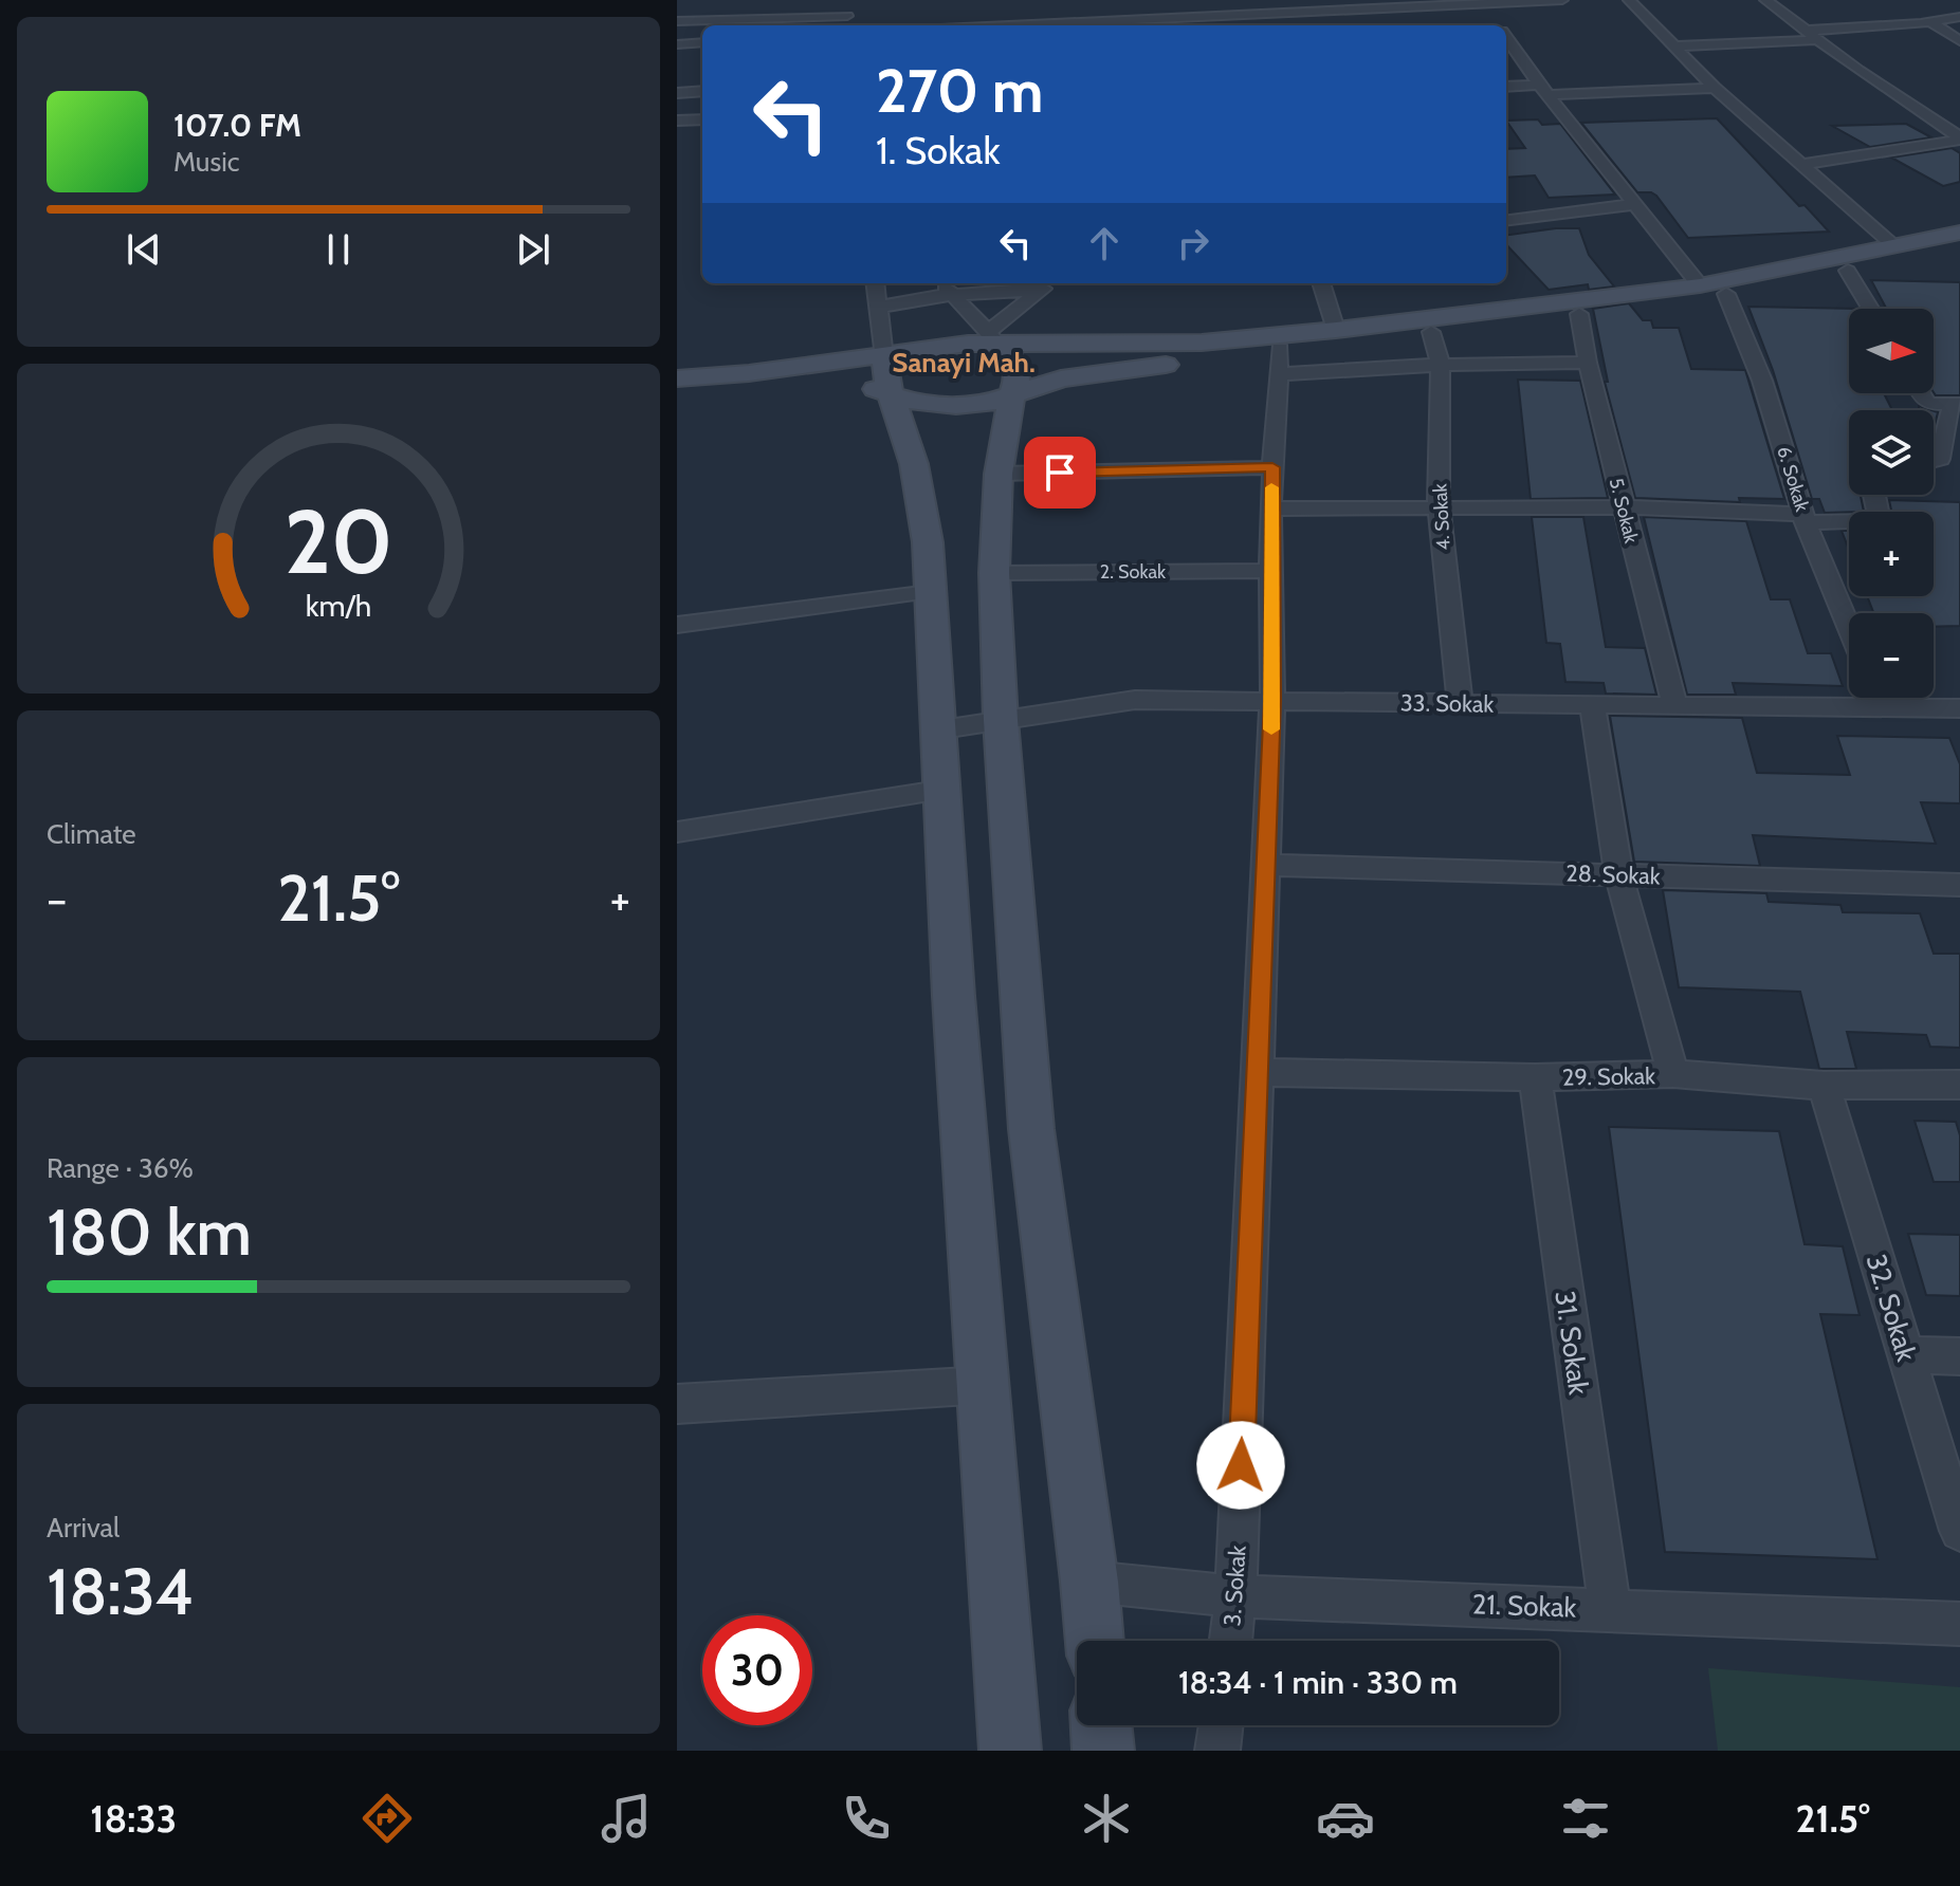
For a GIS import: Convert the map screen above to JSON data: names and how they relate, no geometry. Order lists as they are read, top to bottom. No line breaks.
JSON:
{"streets":{"street":["6. Sokak","5. Sokak","4. Sokak","2. Sokak","33. Sokak","28. Sokak","29. Sokak","32. Sokak","31. Sokak","3. Sokak","21. Sokak"]},"crossings":[["5. Sokak","33. Sokak"],["4. Sokak","33. Sokak"],["2. Sokak","3. Sokak"],["33. Sokak","3. Sokak"],["28. Sokak","3. Sokak"],["29. Sokak","32. Sokak"],["29. Sokak","31. Sokak"],["29. Sokak","3. Sokak"],["31. Sokak","21. Sokak"],["3. Sokak","21. Sokak"]],"districts":["Sanayi Mah."],"north":"right","page":{"turn":["270 m","1. Sokak"],"song":["107.0 FM","Music"],"map_buttons":["+","−"],"tile":["Climate",["Range · 36%","180 km"],["Arrival","18:34"]],"heat":["−","21.5°","+"],"limit":"30","trip":"18:34 · 1 min · 330 m","tabs":["18:33","21.5°"],"gauge":["20","km/h"]}}
